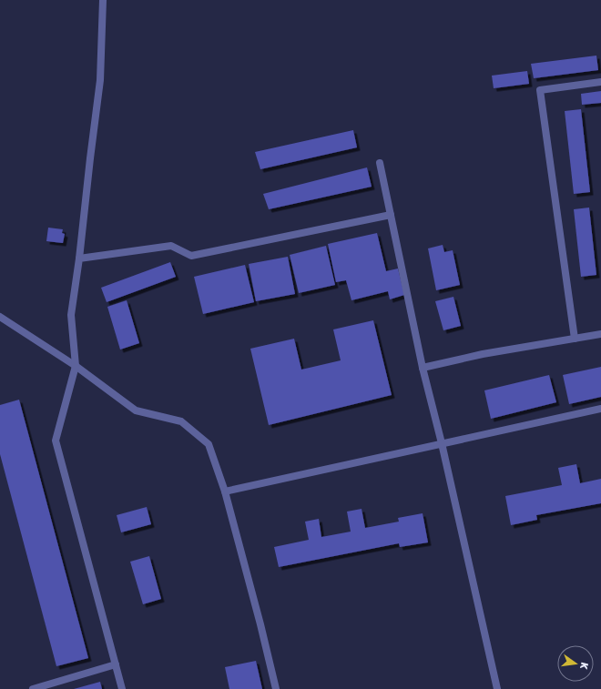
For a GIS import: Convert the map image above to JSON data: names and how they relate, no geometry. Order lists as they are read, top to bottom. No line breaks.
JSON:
{"north":"right"}
